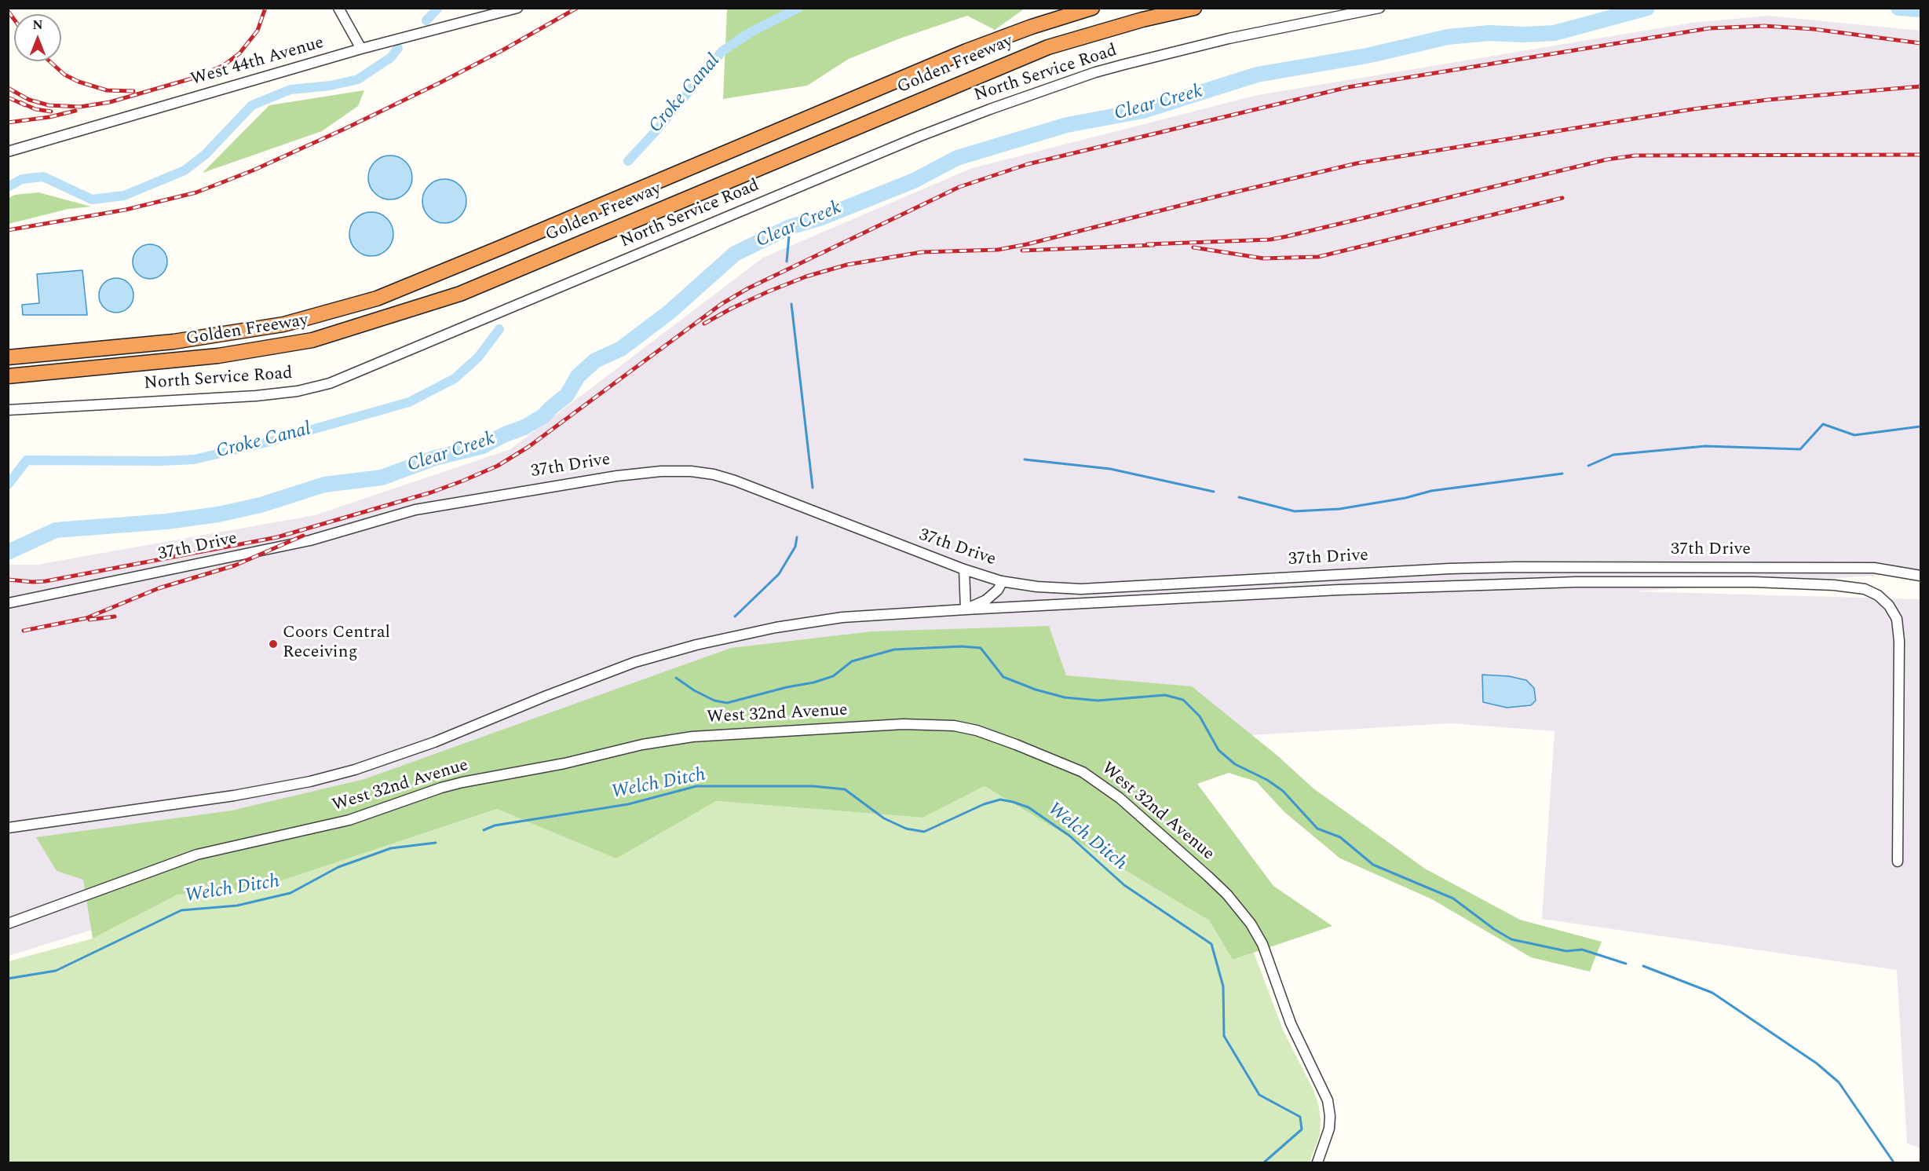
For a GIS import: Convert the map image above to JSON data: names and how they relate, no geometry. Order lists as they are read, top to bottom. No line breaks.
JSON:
{"streets":{"highway":["Golden Freeway"],"street":["West 44th Avenue","North Service Road","37th Drive","West 32nd Avenue"]},"water":["Croke Canal","Clear Creek","Welch Ditch"],"places":["Coors Central Receiving"],"north":"top"}
